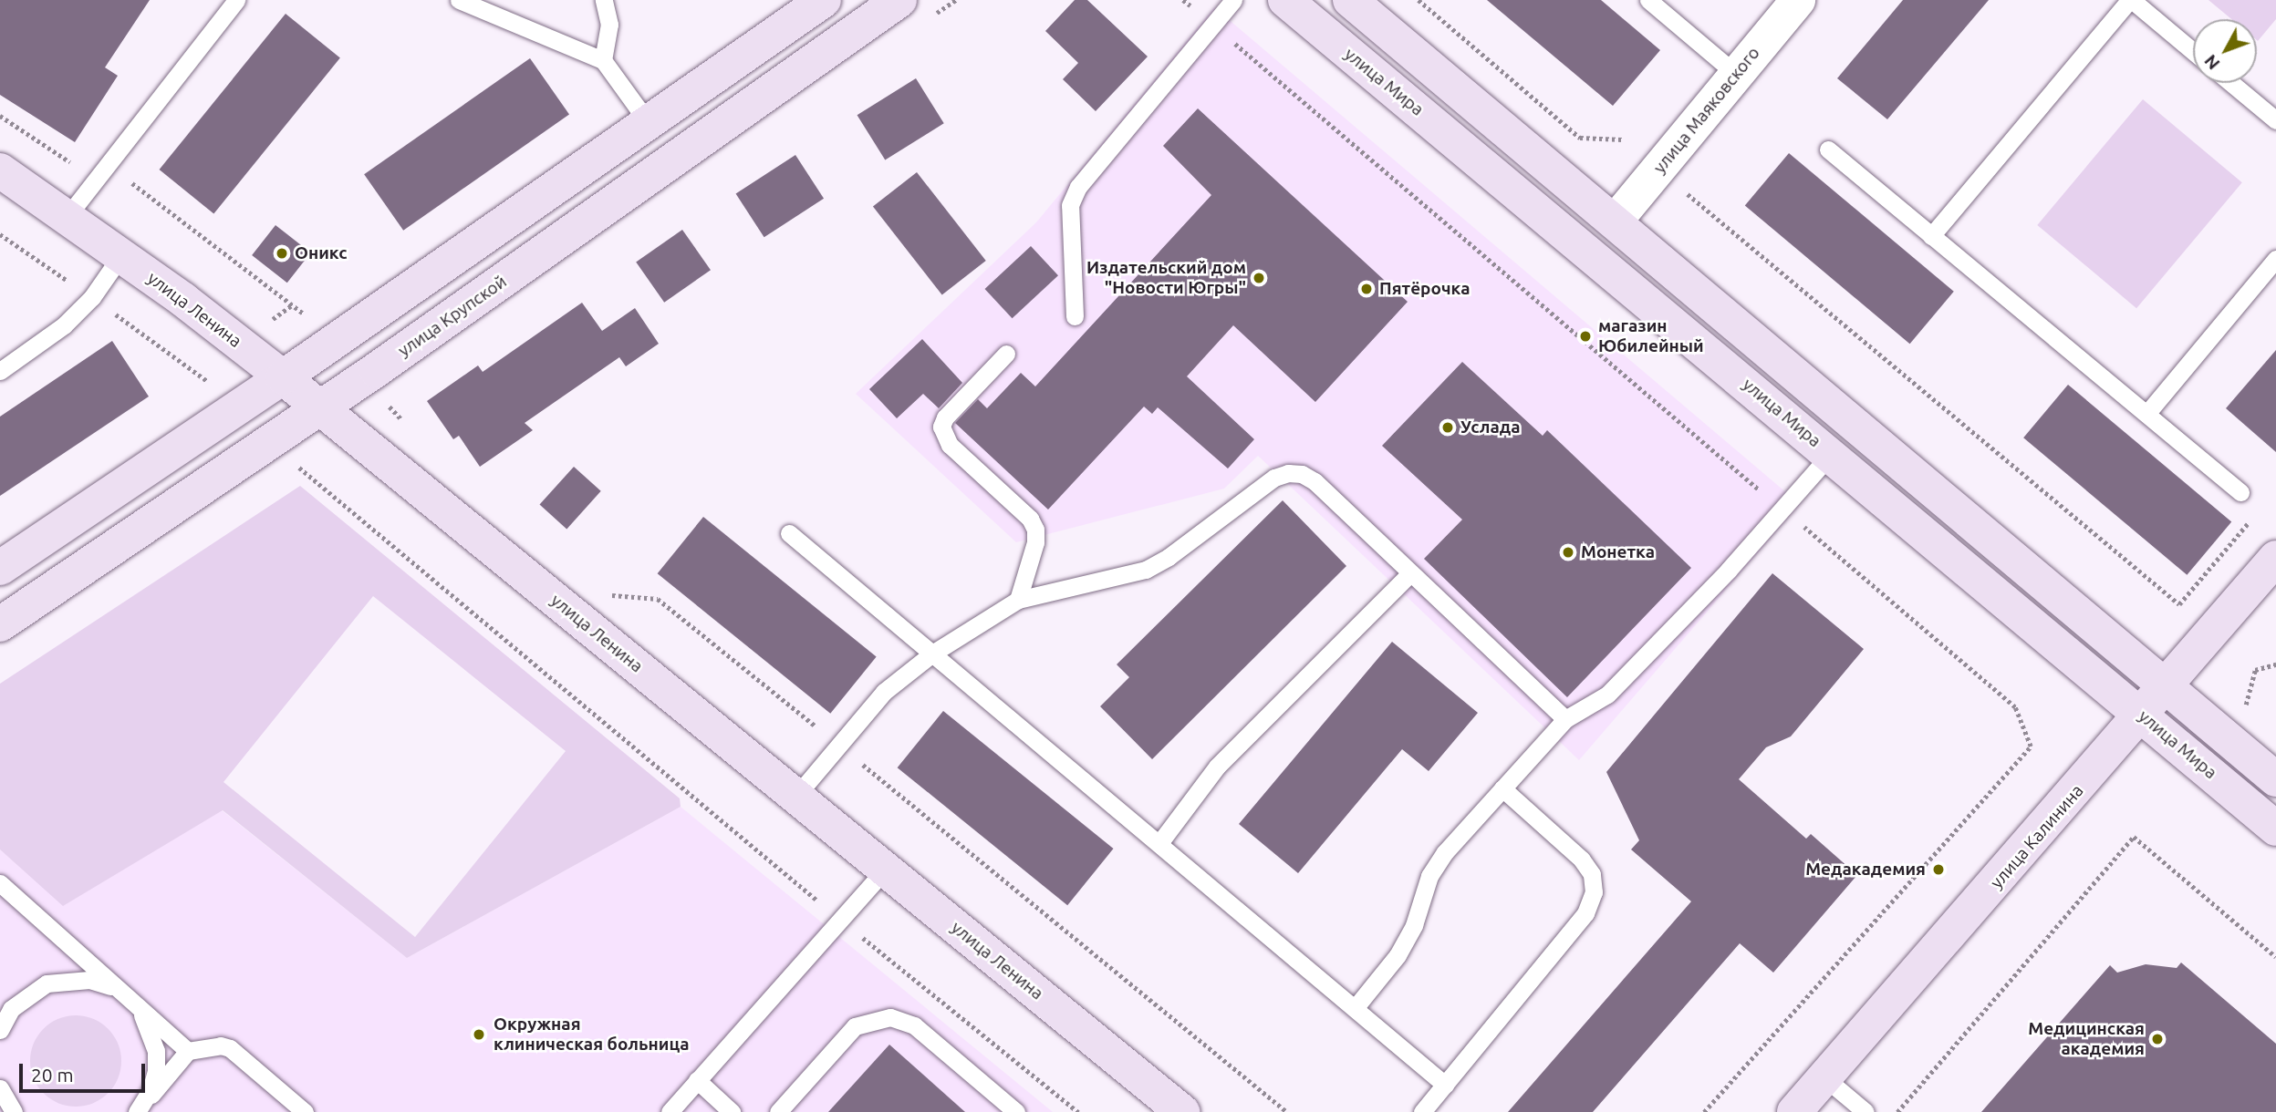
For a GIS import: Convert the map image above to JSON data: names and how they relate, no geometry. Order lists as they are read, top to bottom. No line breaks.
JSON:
{"streets":{"main road":["улица Мира","улица Ленина","улица Крупской","улица Калинина"],"street":["улица Маяковского"]},"crossings":[["улица Мира","улица Калинина"],["улица Ленина","улица Крупской"]],"places":["Оникс","Издательский дом \"Новости Югры\"","Пятёрочка","магазин Юбилейный","Услада","Монетка","Медакадемия","Окружная клиническая больница","Медицинская академия"],"scale_bar":"20 m","north":"bottom left"}
